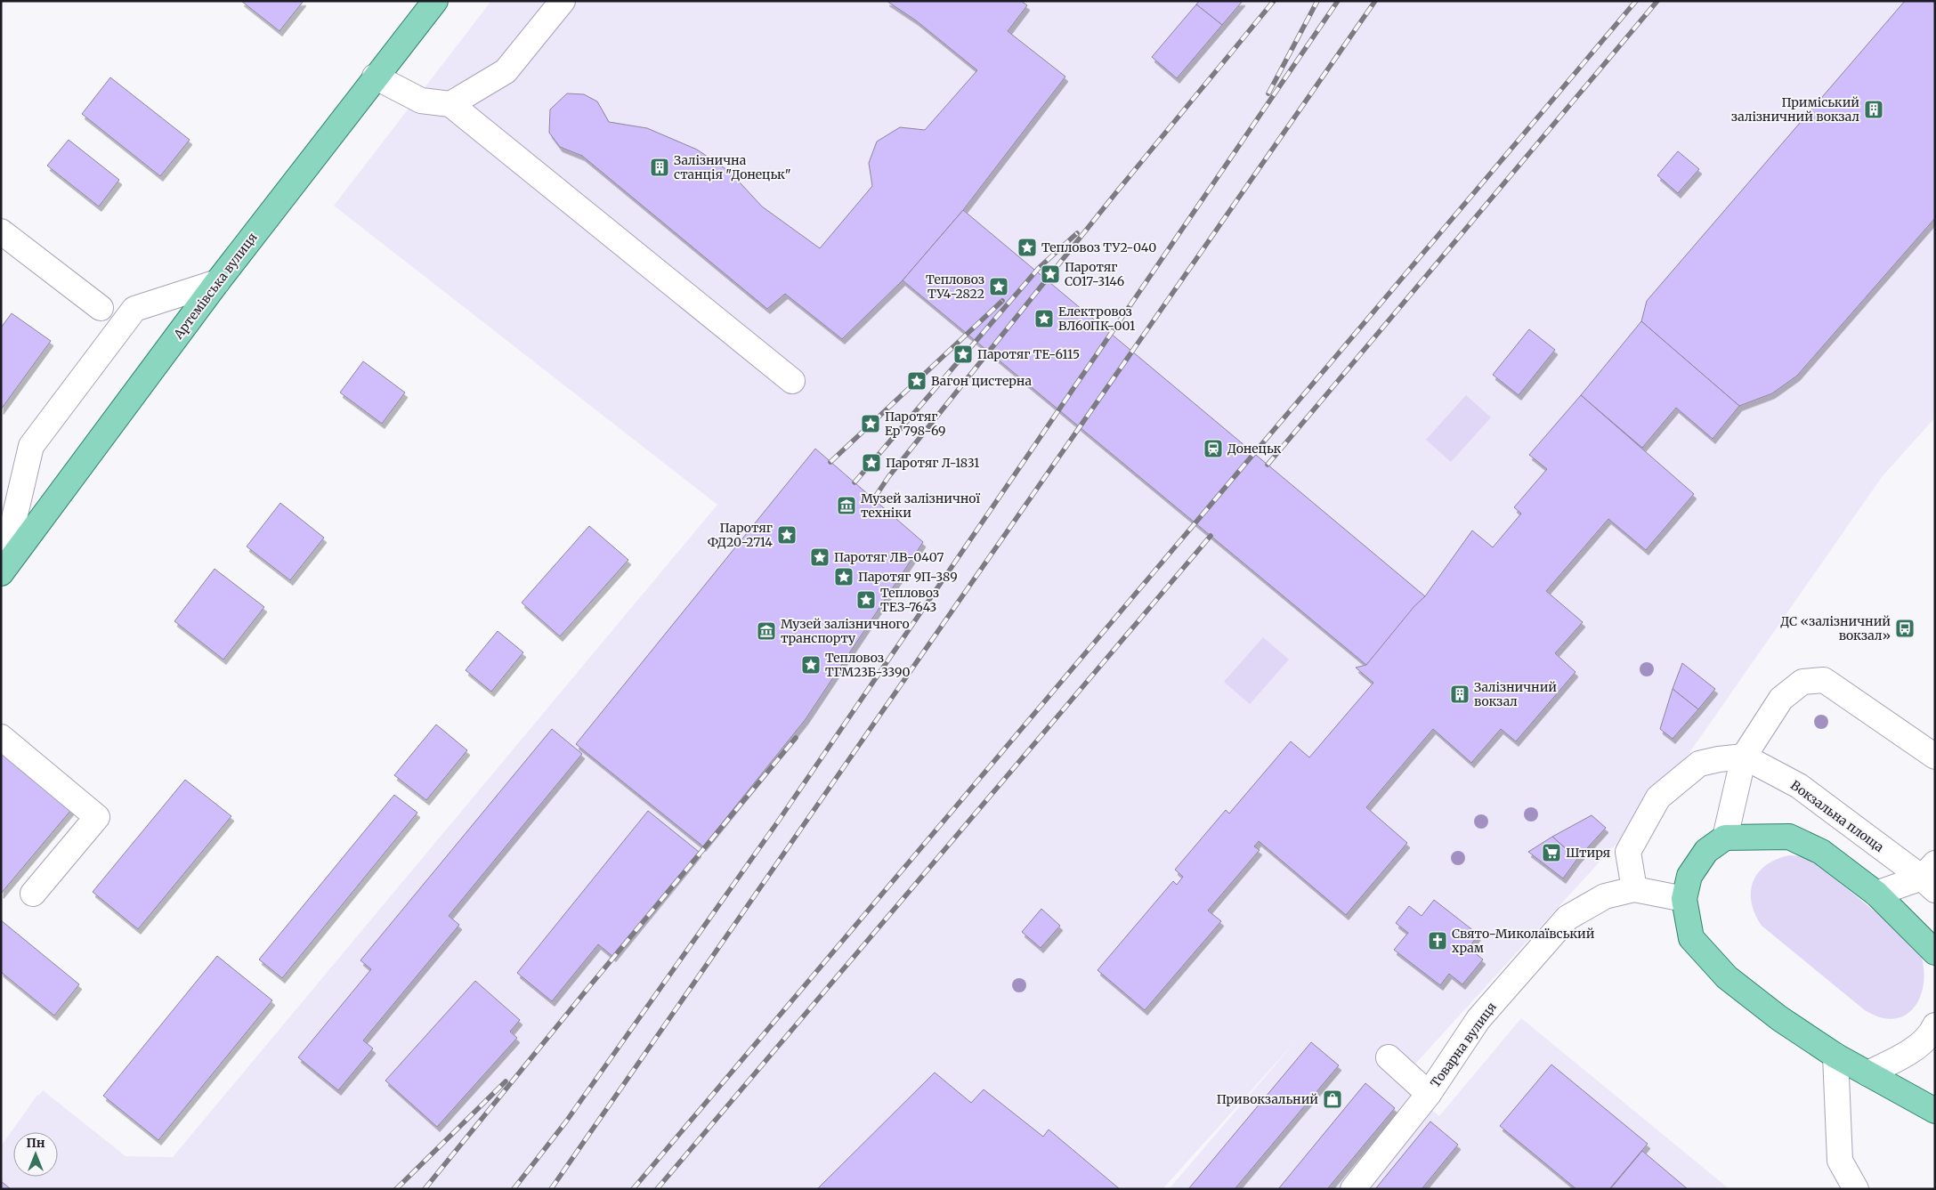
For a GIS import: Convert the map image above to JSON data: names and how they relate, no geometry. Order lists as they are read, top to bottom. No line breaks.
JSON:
{"streets":{"main road":["Артемівська вулиця"],"street":["Вокзальна площа","Товарна вулиця"]},"places":{"building":["Приміський залізничний вокзал","Залізнична станція \"Донецьк\"","Залізничний вокзал"],"place":["Тепловоз ТУ2-040","Паротяг СО17-3146","Тепловоз ТУ4-2822","Електровоз ВЛ60ПК-001","Паротяг ТЕ-6115","Вагон цистерна","Паротяг Ер 798-69","Паротяг Л-1831","Паротяг ФД20-2714","Паротяг ЛВ-0407","Паротяг 9П-389","Тепловоз ТЕЗ-7643","Тепловоз ТГМ23Б-3390"],"station":["Донецьк"],"museum":["Музей залізничної техніки","Музей залізничного транспорту"],"bus stop":["ДС «залізничний вокзал»"],"supermarket":["Штиря"],"church":["Свято-Миколаївський храм"],"shop":["Привокзальний"]},"north":"top"}
